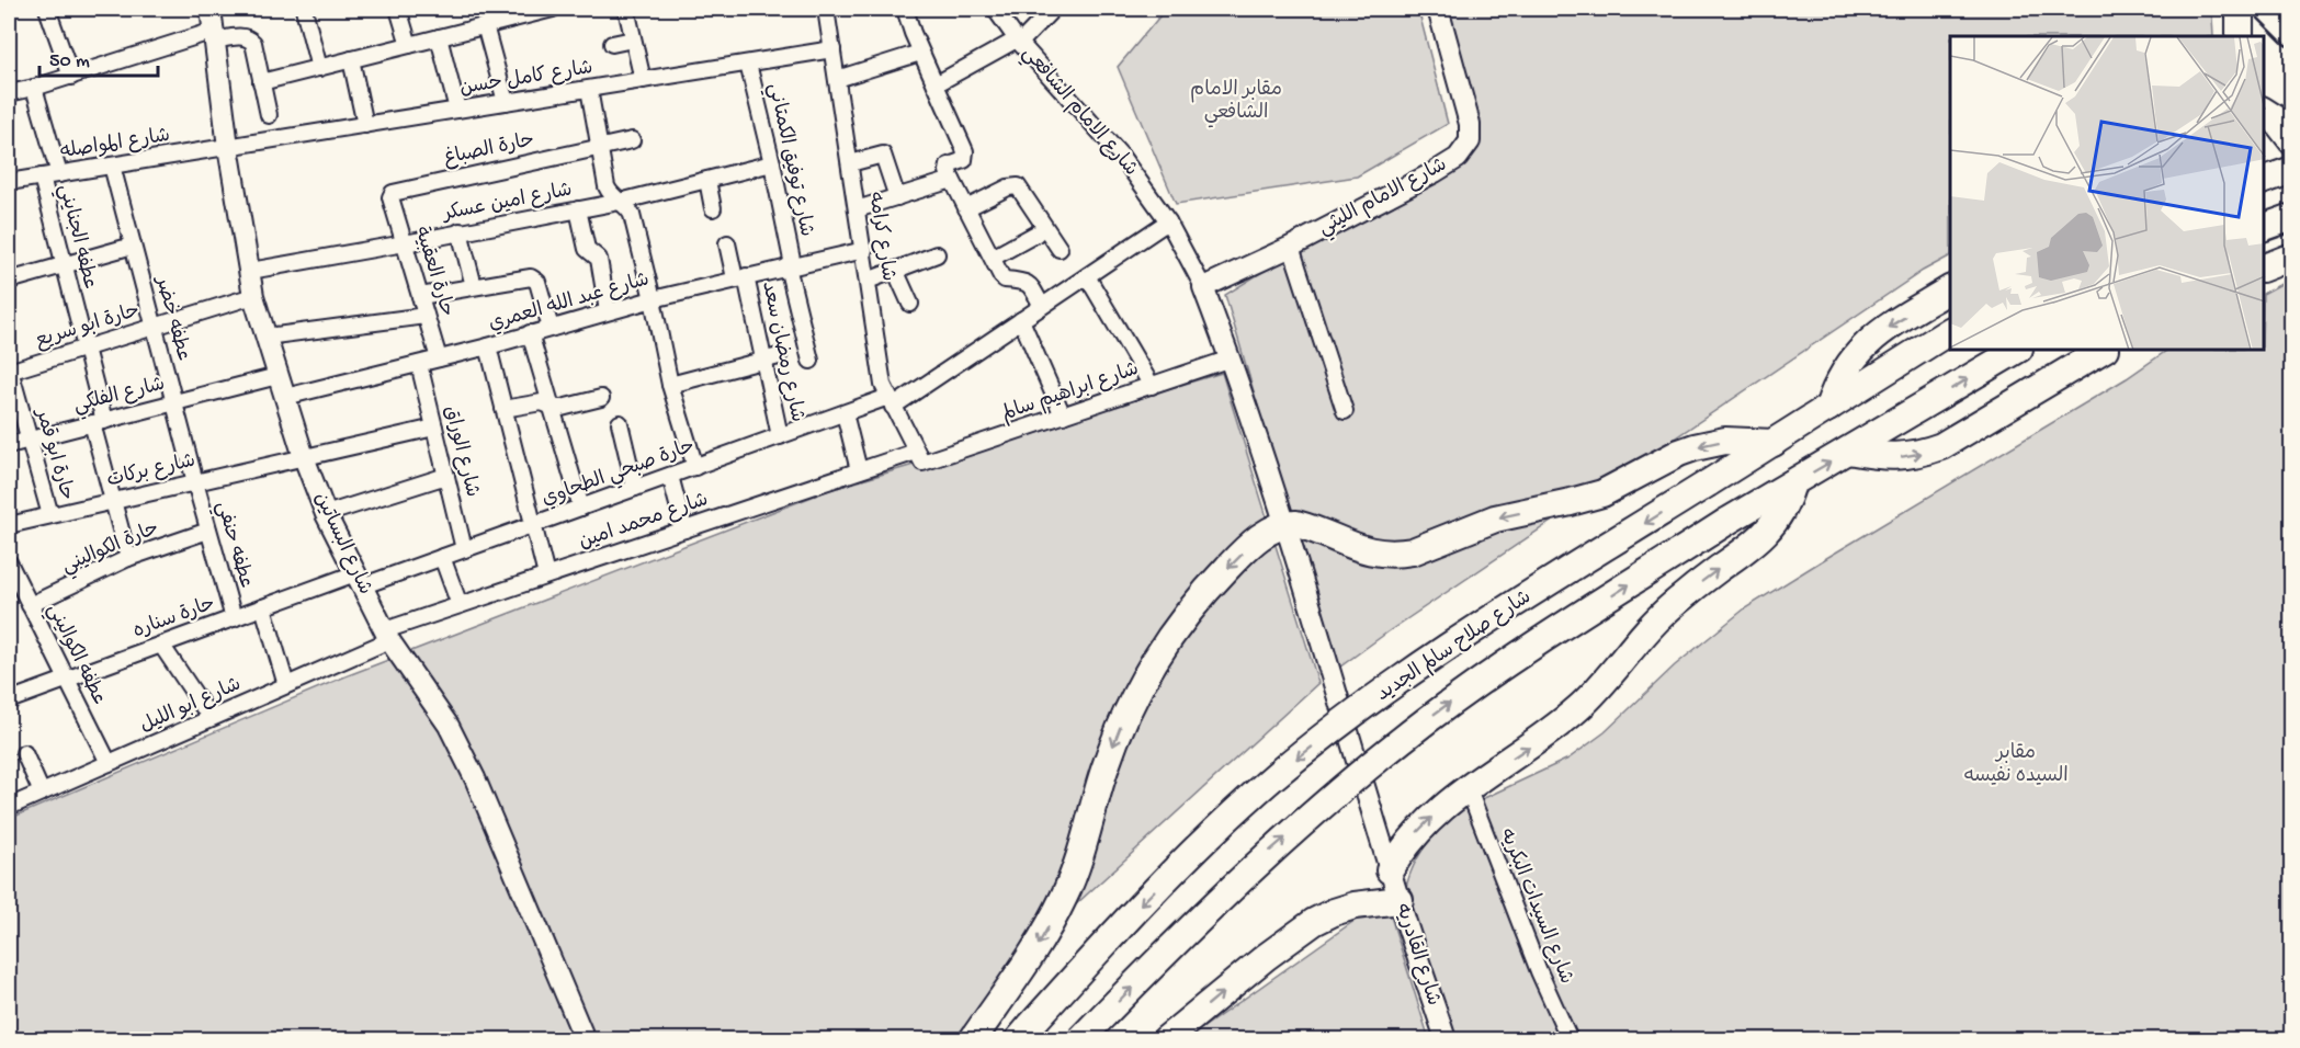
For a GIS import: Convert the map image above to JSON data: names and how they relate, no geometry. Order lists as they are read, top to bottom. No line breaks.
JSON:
{"streets":{"highway":["شارع صلاح سالم الجديد"],"street":["شارع كامل حسن","شارع الامام الشافعي","شارع المواصله","حارة الصباغ","شارع توفيق الكمتاني","شارع الامام الليثي","شارع امين عسكر","عطفه الجنايني","شارع كرامه","حارة العقبية","شارع عبد الله العمري","عطفه خضر","حارة ابو سريع","شارع رمضان سعد","شارع ابراهيم سالم","شارع الفلكي","شارع الوراق","حارة ابو قمر","شارع بركات","حارة صبحي الطحاوي","شارع محمد امين","شارع البساتين","عطفه حنفي","حارة الكواليني","حارة سناره","عطفه الكواليني","شارع ابو الليل","شارع السيدات البكريه","شارع القادريه"]},"crossings":[["شارع كامل حسن","شارع المواصله"],["شارع كامل حسن","شارع توفيق الكمتاني"],["شارع كامل حسن","شارع كرامه"],["شارع كامل حسن","شارع البساتين"],["شارع الامام الشافعي","شارع الامام الليثي"],["شارع الامام الشافعي","شارع ابراهيم سالم"],["شارع الامام الشافعي","حارة صبحي الطحاوي"],["شارع الامام الشافعي","شارع القادريه"],["شارع المواصله","عطفه الجنايني"],["شارع المواصله","عطفه خضر"],["شارع المواصله","شارع البساتين"],["حارة الصباغ","حارة العقبية"],["شارع توفيق الكمتاني","شارع امين عسكر"],["شارع توفيق الكمتاني","شارع عبد الله العمري"],["شارع امين عسكر","حارة العقبية"],["شارع امين عسكر","شارع البساتين"],["عطفه الجنايني","حارة ابو سريع"],["عطفه الجنايني","شارع الفلكي"],["عطفه الجنايني","شارع بركات"],["عطفه الجنايني","حارة الكواليني"],["شارع كرامه","شارع عبد الله العمري"],["شارع كرامه","شارع ابراهيم سالم"],["شارع كرامه","حارة صبحي الطحاوي"],["شارع كرامه","شارع محمد امين"],["حارة العقبية","شارع عبد الله العمري"],["شارع عبد الله العمري","شارع رمضان سعد"],["شارع عبد الله العمري","شارع الوراق"],["شارع عبد الله العمري","شارع البساتين"],["عطفه خضر","حارة ابو سريع"],["عطفه خضر","شارع الفلكي"],["عطفه خضر","شارع بركات"],["عطفه خضر","عطفه حنفي"],["حارة ابو سريع","حارة ابو قمر"],["حارة ابو سريع","شارع البساتين"],["شارع رمضان سعد","حارة صبحي الطحاوي"],["شارع ابراهيم سالم","شارع محمد امين"],["شارع الفلكي","حارة ابو قمر"],["شارع الفلكي","شارع البساتين"],["شارع الوراق","شارع بركات"],["شارع الوراق","حارة صبحي الطحاوي"],["حارة ابو قمر","شارع بركات"],["شارع بركات","شارع البساتين"],["شارع بركات","عطفه حنفي"],["حارة صبحي الطحاوي","شارع البساتين"],["حارة صبحي الطحاوي","حارة سناره"],["شارع محمد امين","شارع البساتين"],["شارع محمد امين","شارع ابو الليل"],["شارع البساتين","حارة سناره"],["شارع البساتين","شارع ابو الليل"],["عطفه حنفي","حارة الكواليني"],["عطفه حنفي","حارة سناره"],["حارة الكواليني","عطفه الكواليني"],["حارة سناره","عطفه الكواليني"],["عطفه الكواليني","شارع ابو الليل"]],"parks":["مقابر الامام الشافعي","مقابر السيده نفيسه"],"scale_bar":"50 m"}
